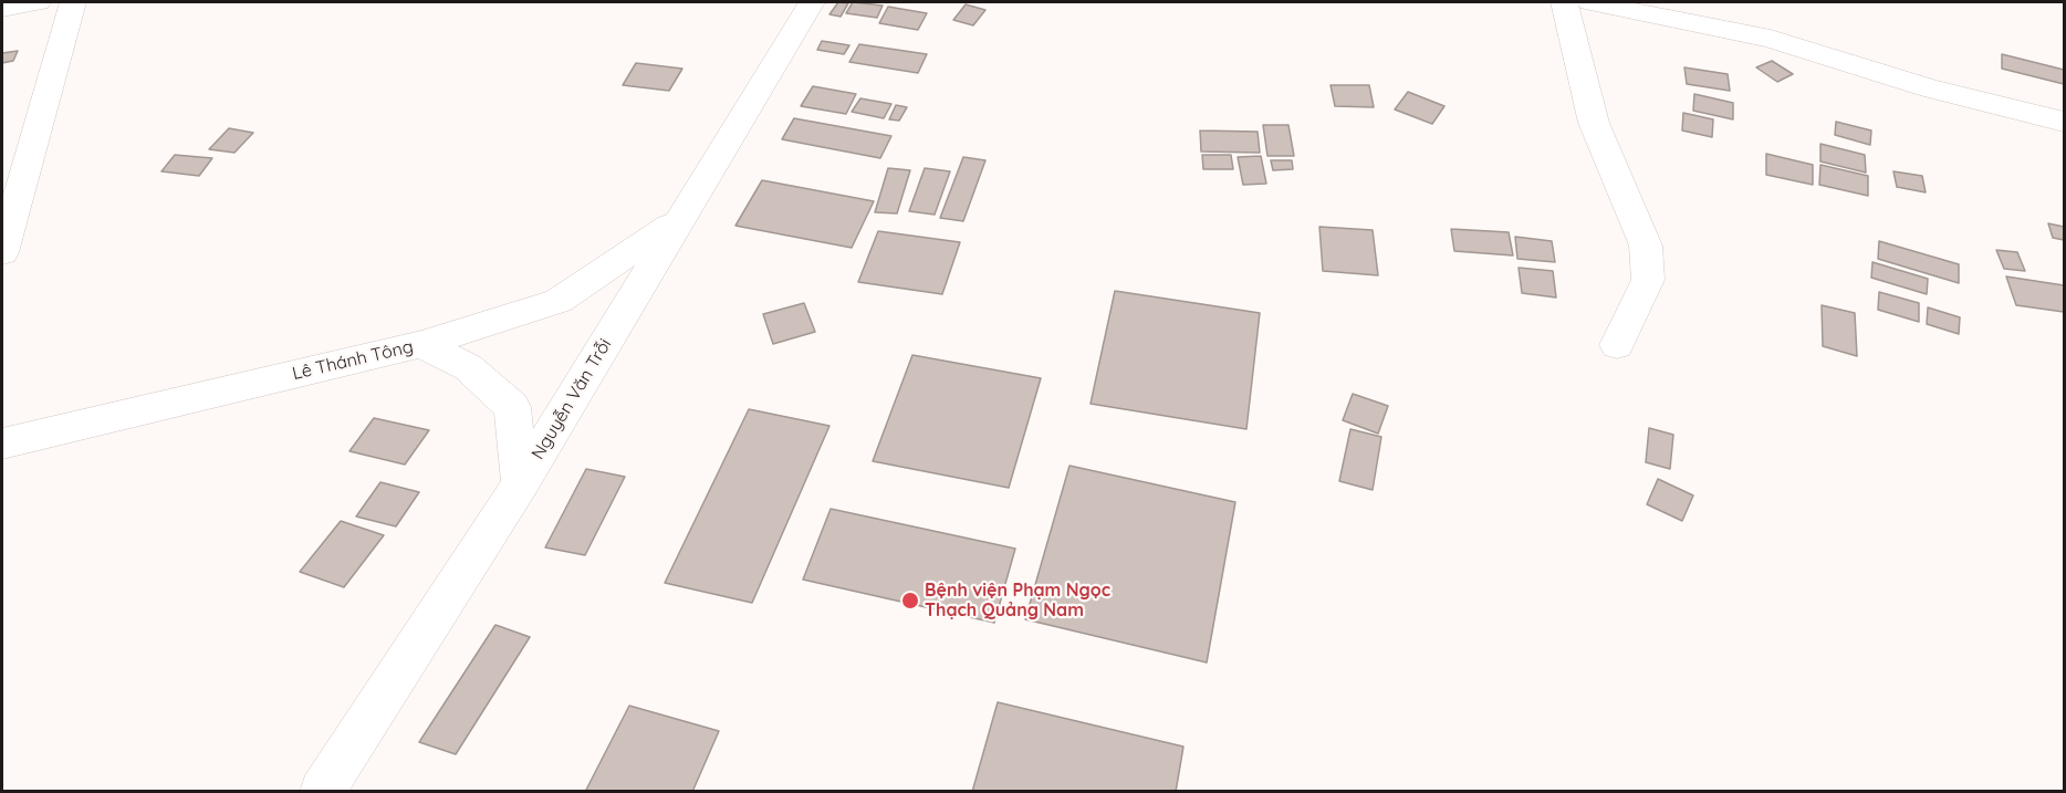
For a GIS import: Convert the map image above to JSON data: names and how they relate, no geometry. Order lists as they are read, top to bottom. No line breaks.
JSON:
{"streets":{"street":["Lê Thánh Tông","Nguyễn Văn Trỗi"]},"crossings":[["Lê Thánh Tông","Nguyễn Văn Trỗi"]],"places":["Bệnh viện Phạm Ngọc Thạch Quảng Nam"]}
